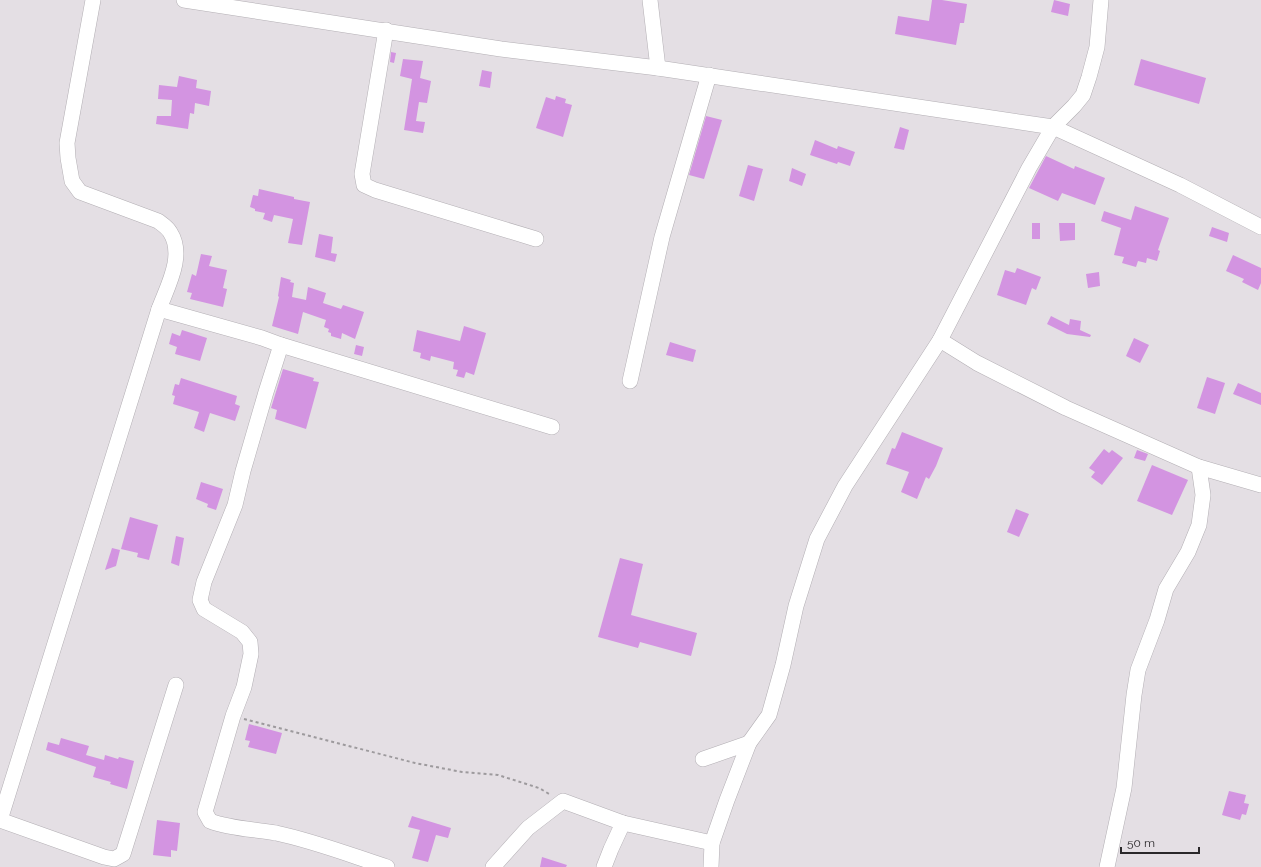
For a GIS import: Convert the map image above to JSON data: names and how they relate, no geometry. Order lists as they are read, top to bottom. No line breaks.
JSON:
{"scale_bar":"50 m"}
